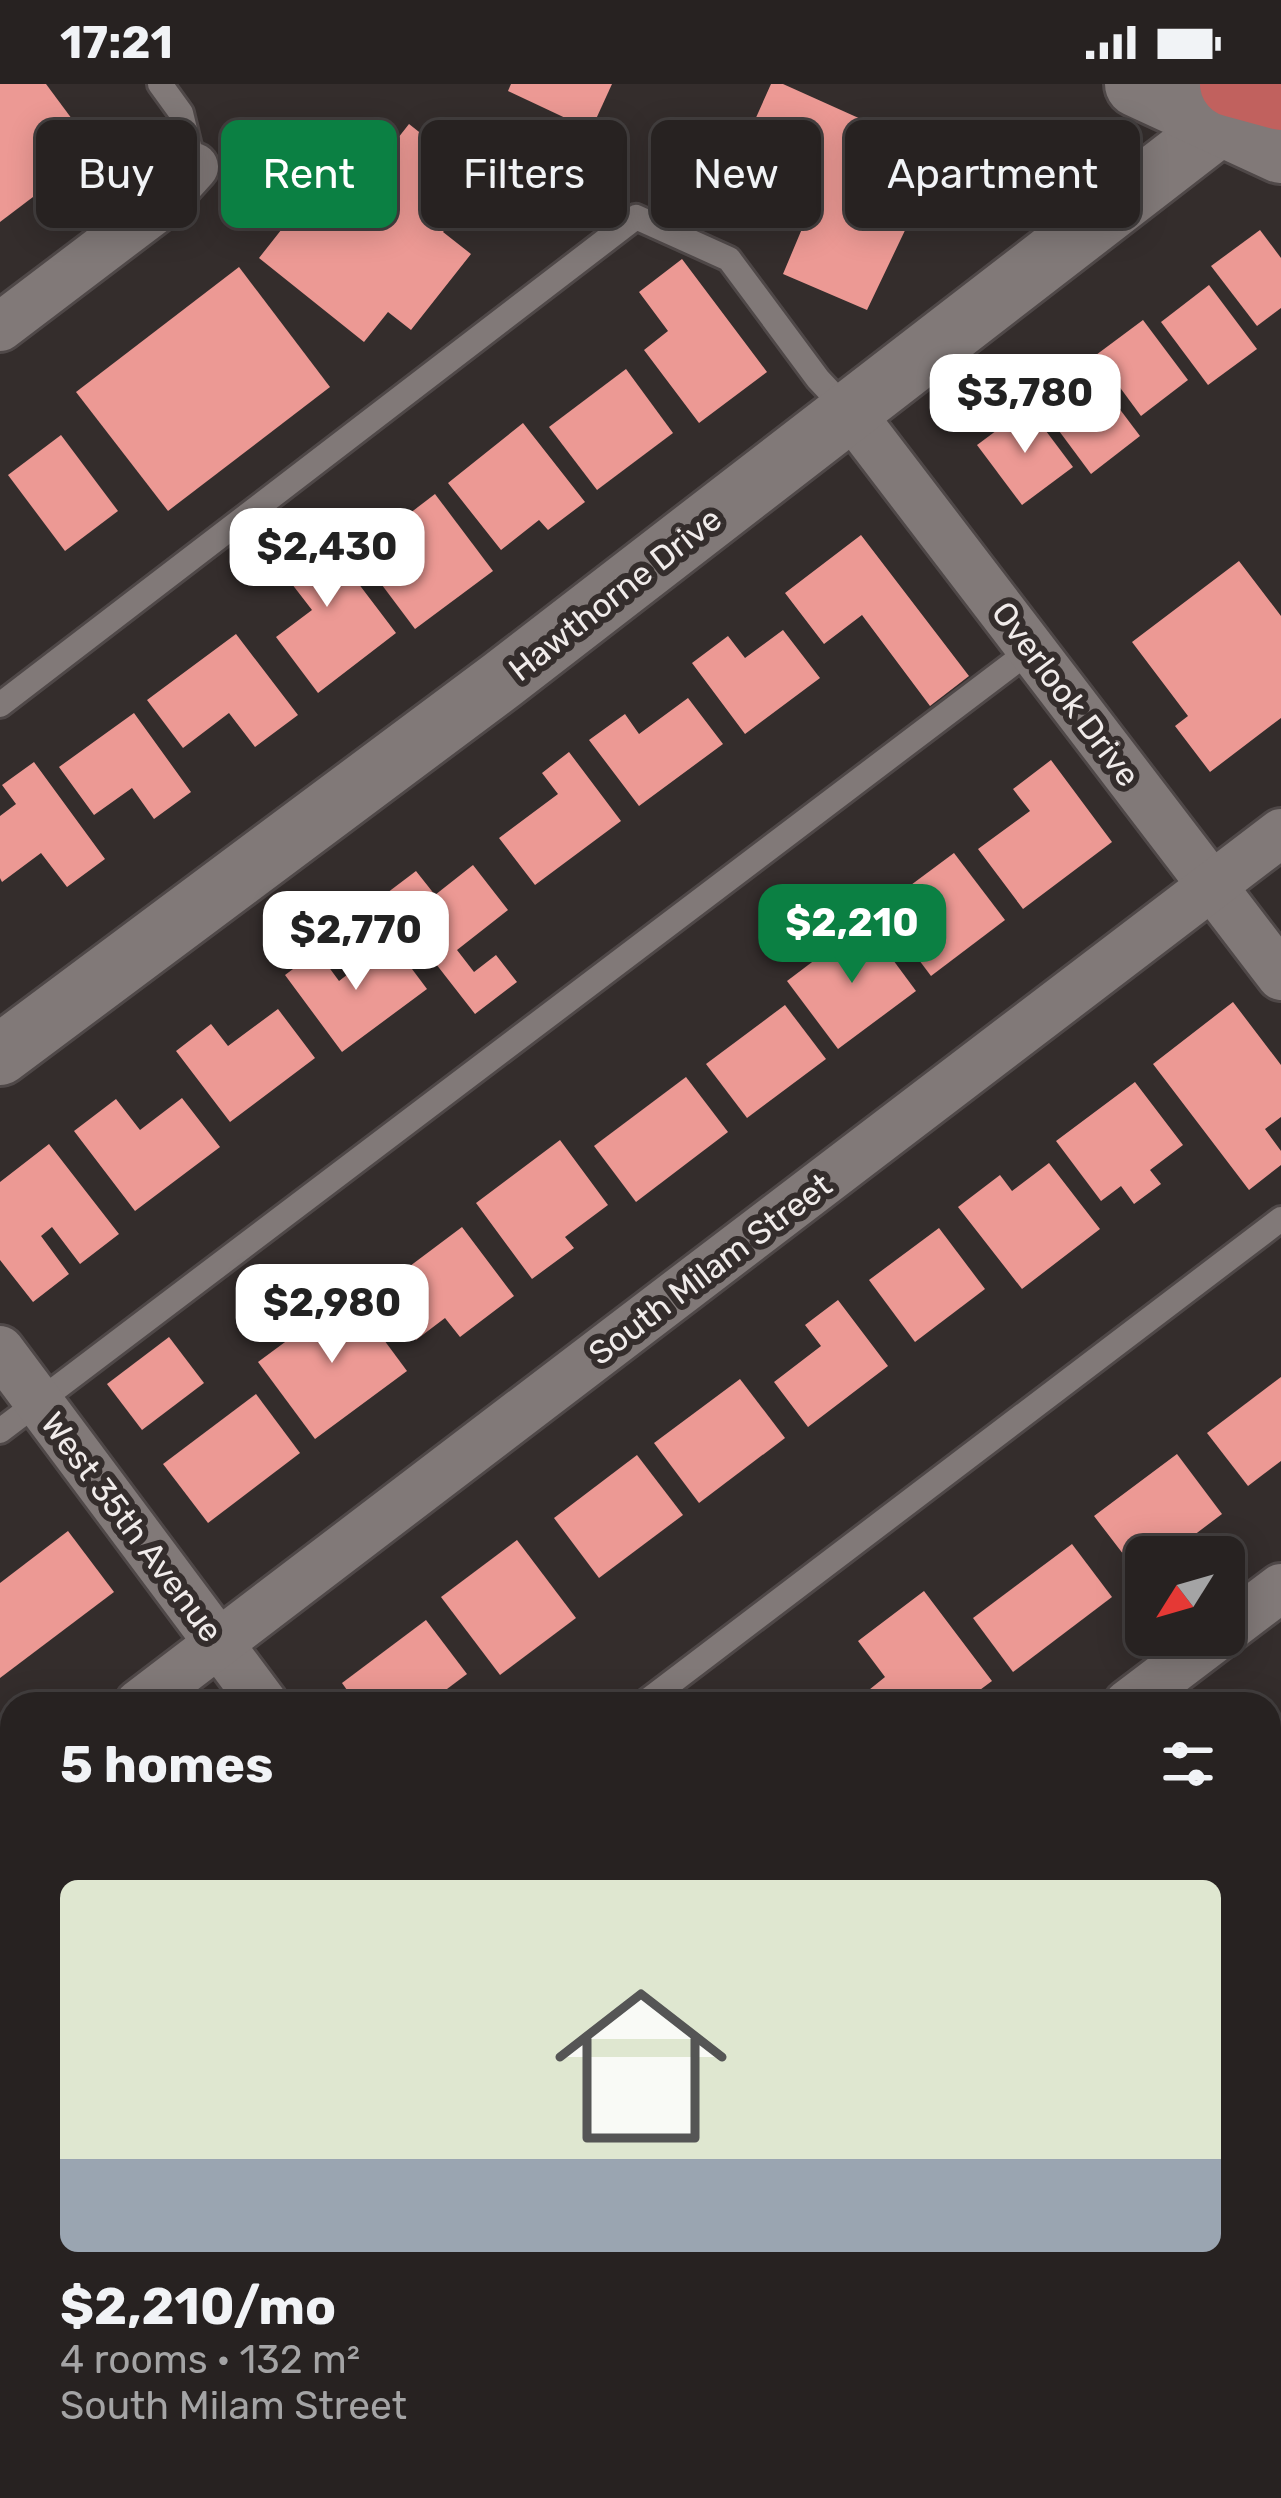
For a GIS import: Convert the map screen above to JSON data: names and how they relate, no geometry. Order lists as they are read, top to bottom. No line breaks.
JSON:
{"streets":{"street":["Hawthorne Drive","Overlook Drive","South Milam Street","West 35th Avenue"]},"crossings":[["Hawthorne Drive","Overlook Drive"],["Overlook Drive","South Milam Street"],["South Milam Street","West 35th Avenue"]],"north":"bottom left","page":{"status":"17:21","chip":["Buy","Rent","Filters","New","Apartment"],"price":["$3,780","$2,430","$2,210","$2,770","$2,980"],"heading":"5 homes","list":[{"name":"$2,210/mo","note":"4 rooms · 132 m² · South Milam Street"}]}}
